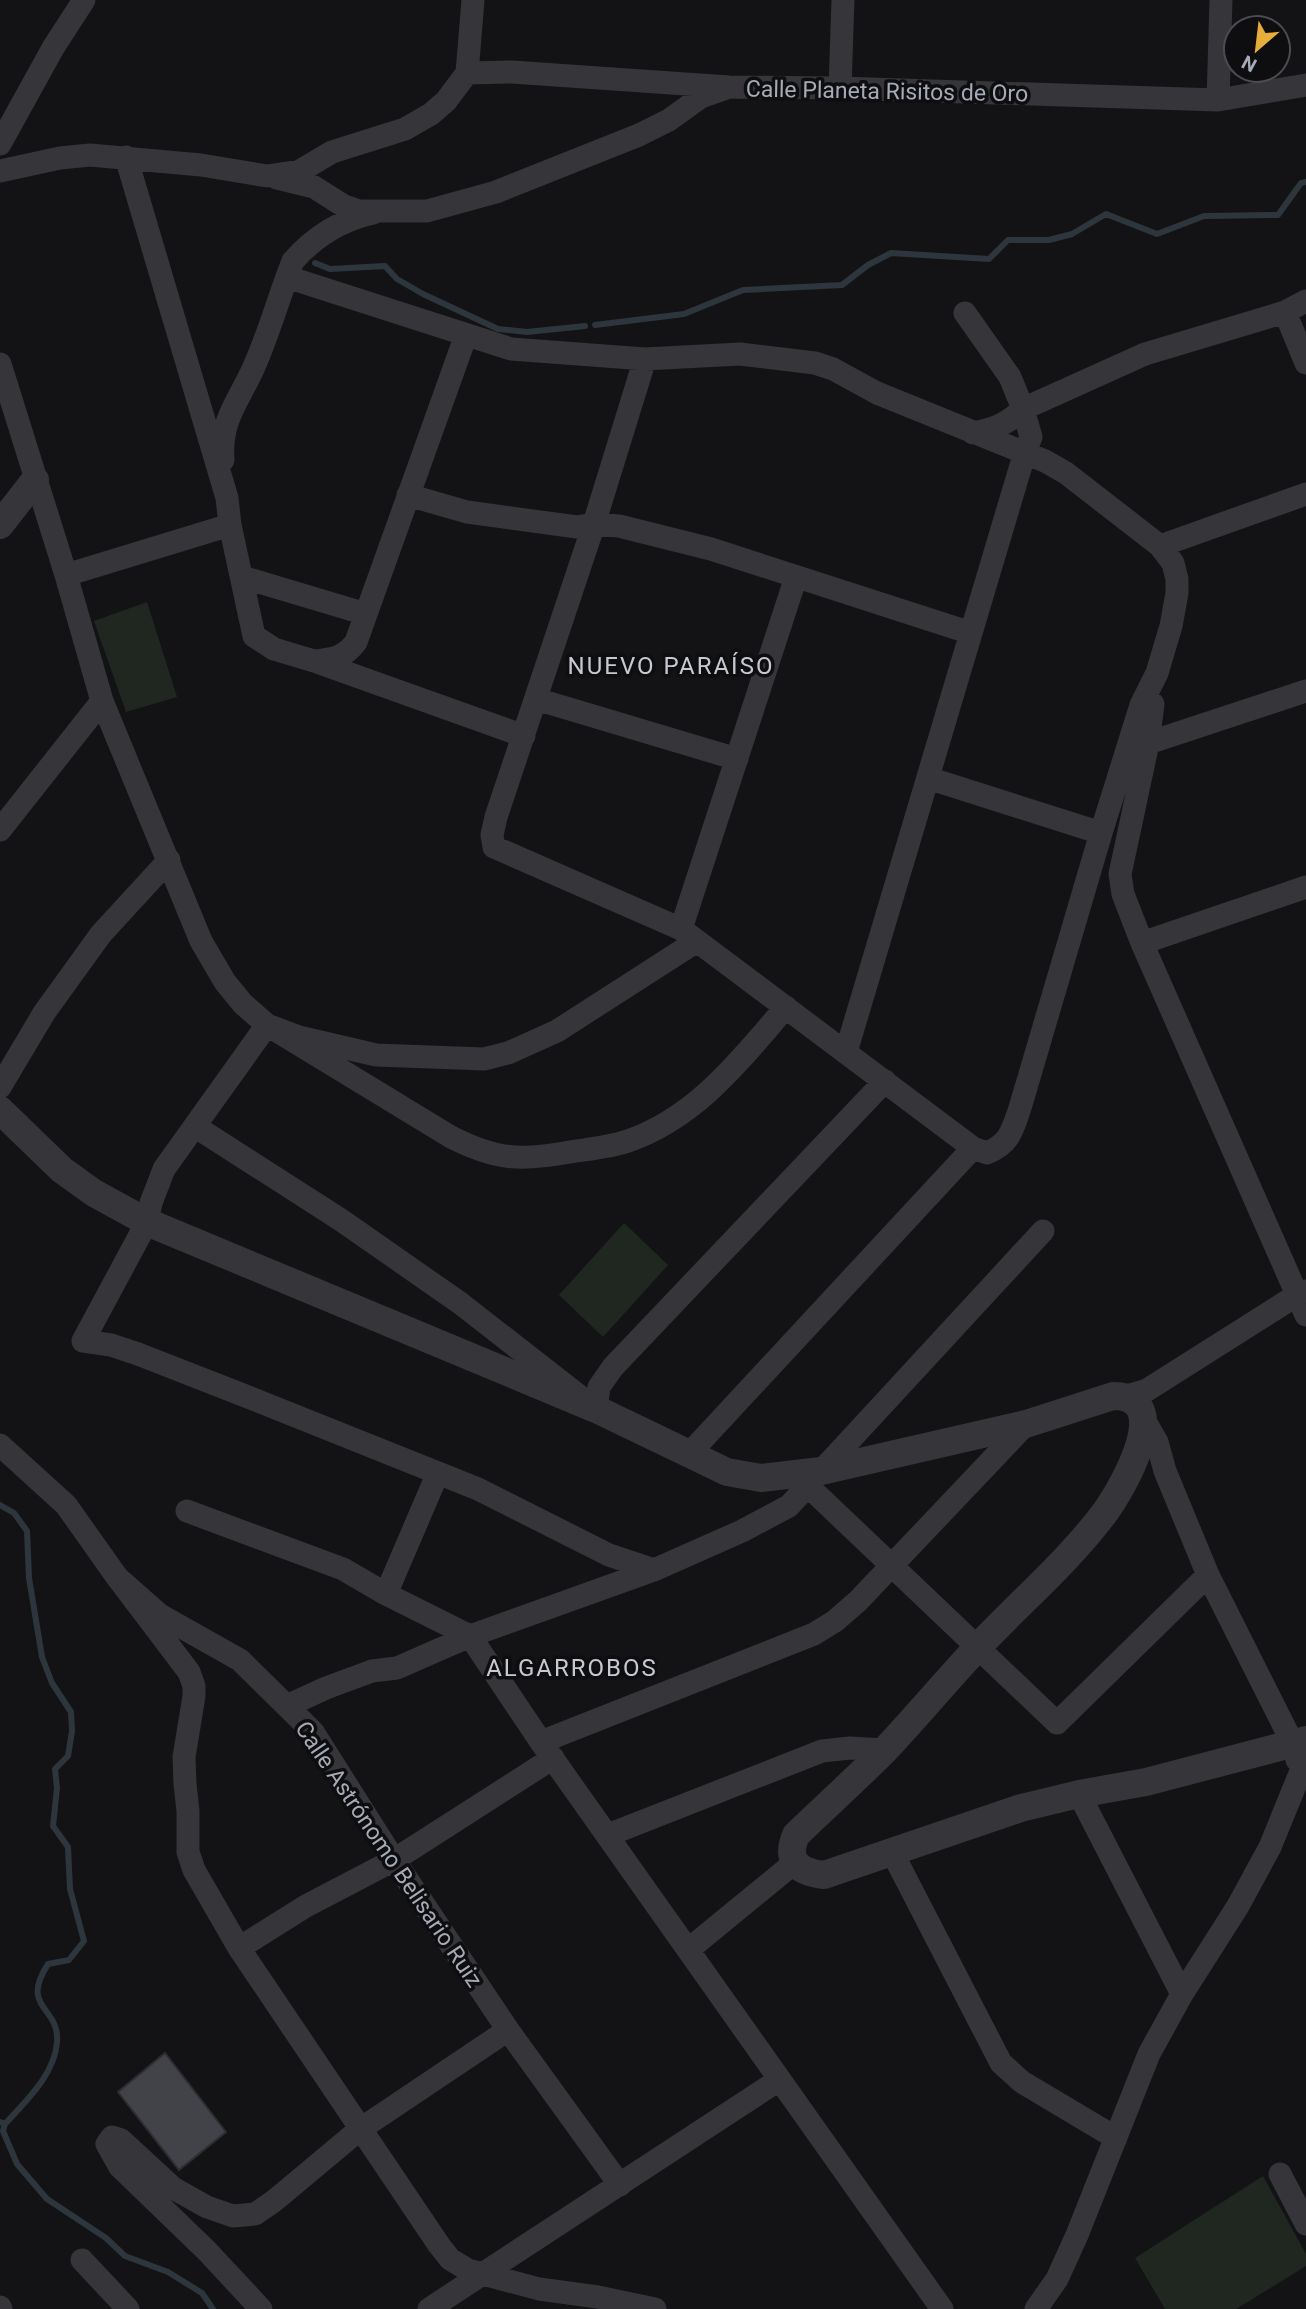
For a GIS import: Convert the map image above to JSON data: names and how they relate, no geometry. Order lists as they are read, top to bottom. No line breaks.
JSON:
{"streets":{"street":["Calle Planeta Risitos de Oro","Calle Astrónomo Belisario Ruiz"]},"districts":["NUEVO PARAÍSO","ALGARROBOS"],"north":"bottom left"}
